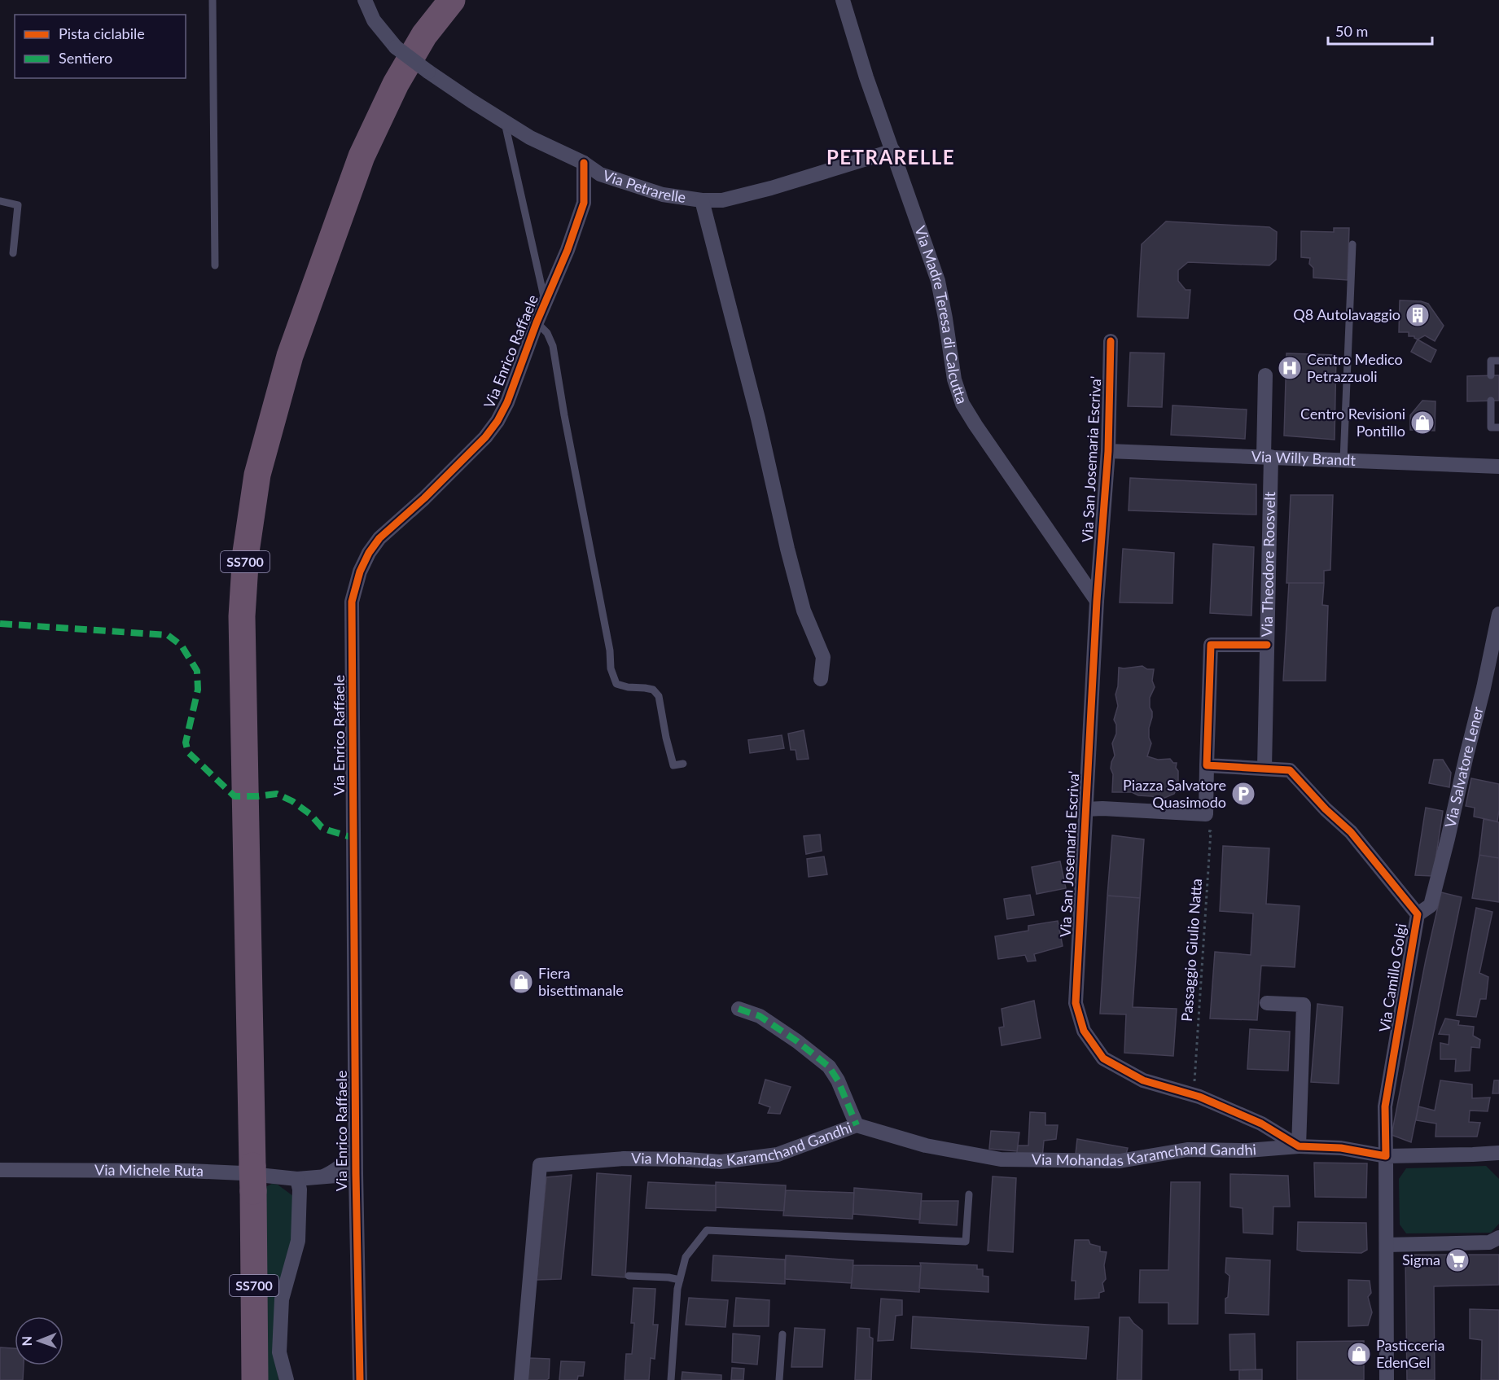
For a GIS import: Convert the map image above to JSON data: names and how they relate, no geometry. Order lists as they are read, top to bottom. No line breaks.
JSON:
{"streets":{"highway":["SS700"],"street":["Via Petrarelle","Via Madre Teresa di Calcutta","Via Enrico Raffaele","Via Willy Brandt","Via San Josemaria Escriva'","Via Theodore Roosvelt","Via Salvatore Lener","Via Camillo Golgi","Via Mohandas Karamchand Gandhi","Via Michele Ruta"],"path":["Passaggio Giulio Natta"]},"crossings":[["Via Petrarelle","Via Madre Teresa di Calcutta"],["Via Petrarelle","Via Enrico Raffaele"],["Via Madre Teresa di Calcutta","Via San Josemaria Escriva'"],["Via Enrico Raffaele","Via Michele Ruta"],["Via Willy Brandt","Via San Josemaria Escriva'"],["Via Willy Brandt","Via Theodore Roosvelt"],["Via San Josemaria Escriva'","Via Camillo Golgi"],["Via San Josemaria Escriva'","Via Mohandas Karamchand Gandhi"],["Via Theodore Roosvelt","Via Camillo Golgi"],["Via Salvatore Lener","Via Camillo Golgi"]],"districts":["PETRARELLE"],"places":{"building":["Q8 Autolavaggio"],"hospital":["Centro Medico Petrazzuoli"],"shop":["Centro Revisioni Pontillo","Fiera bisettimanale","Pasticceria EdenGel"],"parking":["Piazza Salvatore Quasimodo"],"supermarket":["Sigma"]},"legend":["Pista ciclabile","Sentiero"],"scale_bar":"50 m","north":"left"}
